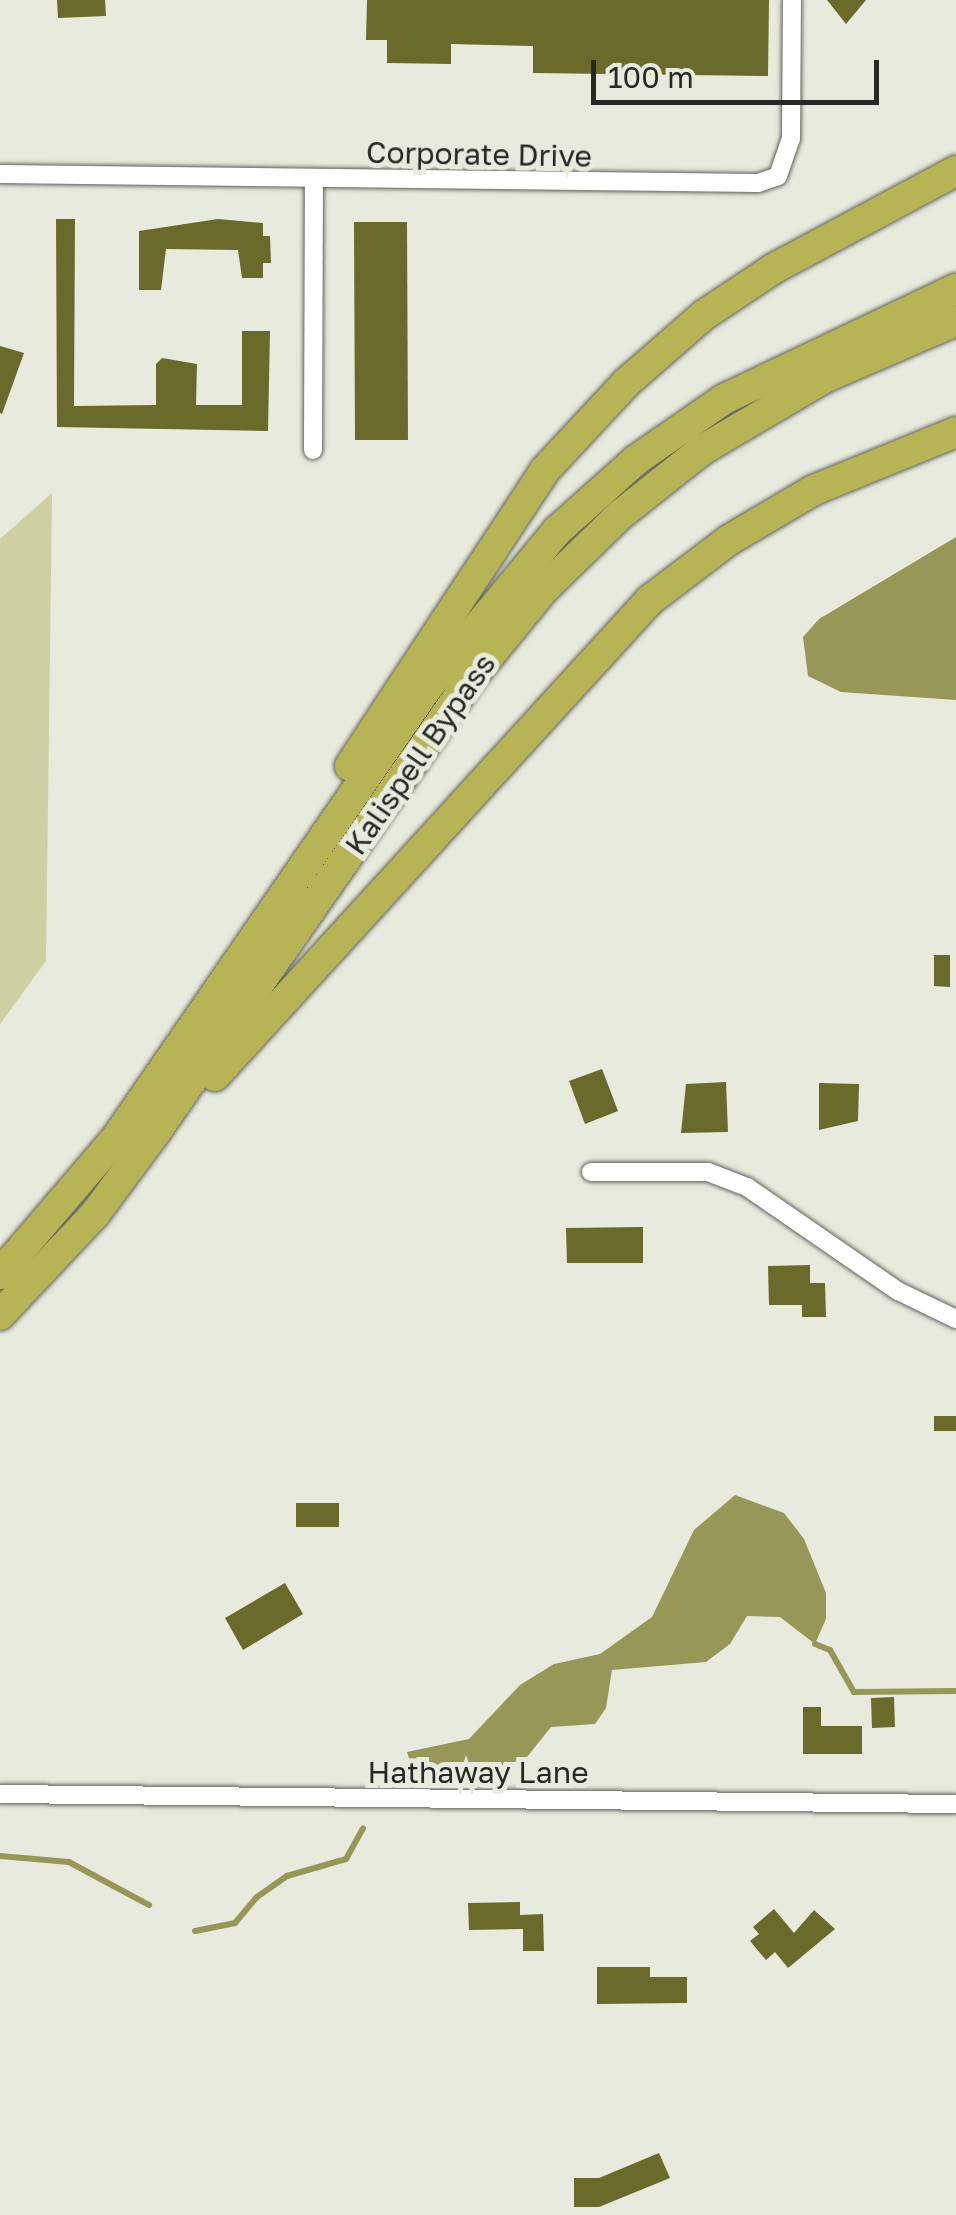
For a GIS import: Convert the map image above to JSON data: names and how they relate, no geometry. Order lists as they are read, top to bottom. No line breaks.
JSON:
{"streets":{"highway":["Kalispell Bypass"],"street":["Corporate Drive","Hathaway Lane"]},"scale_bar":"100 m"}
